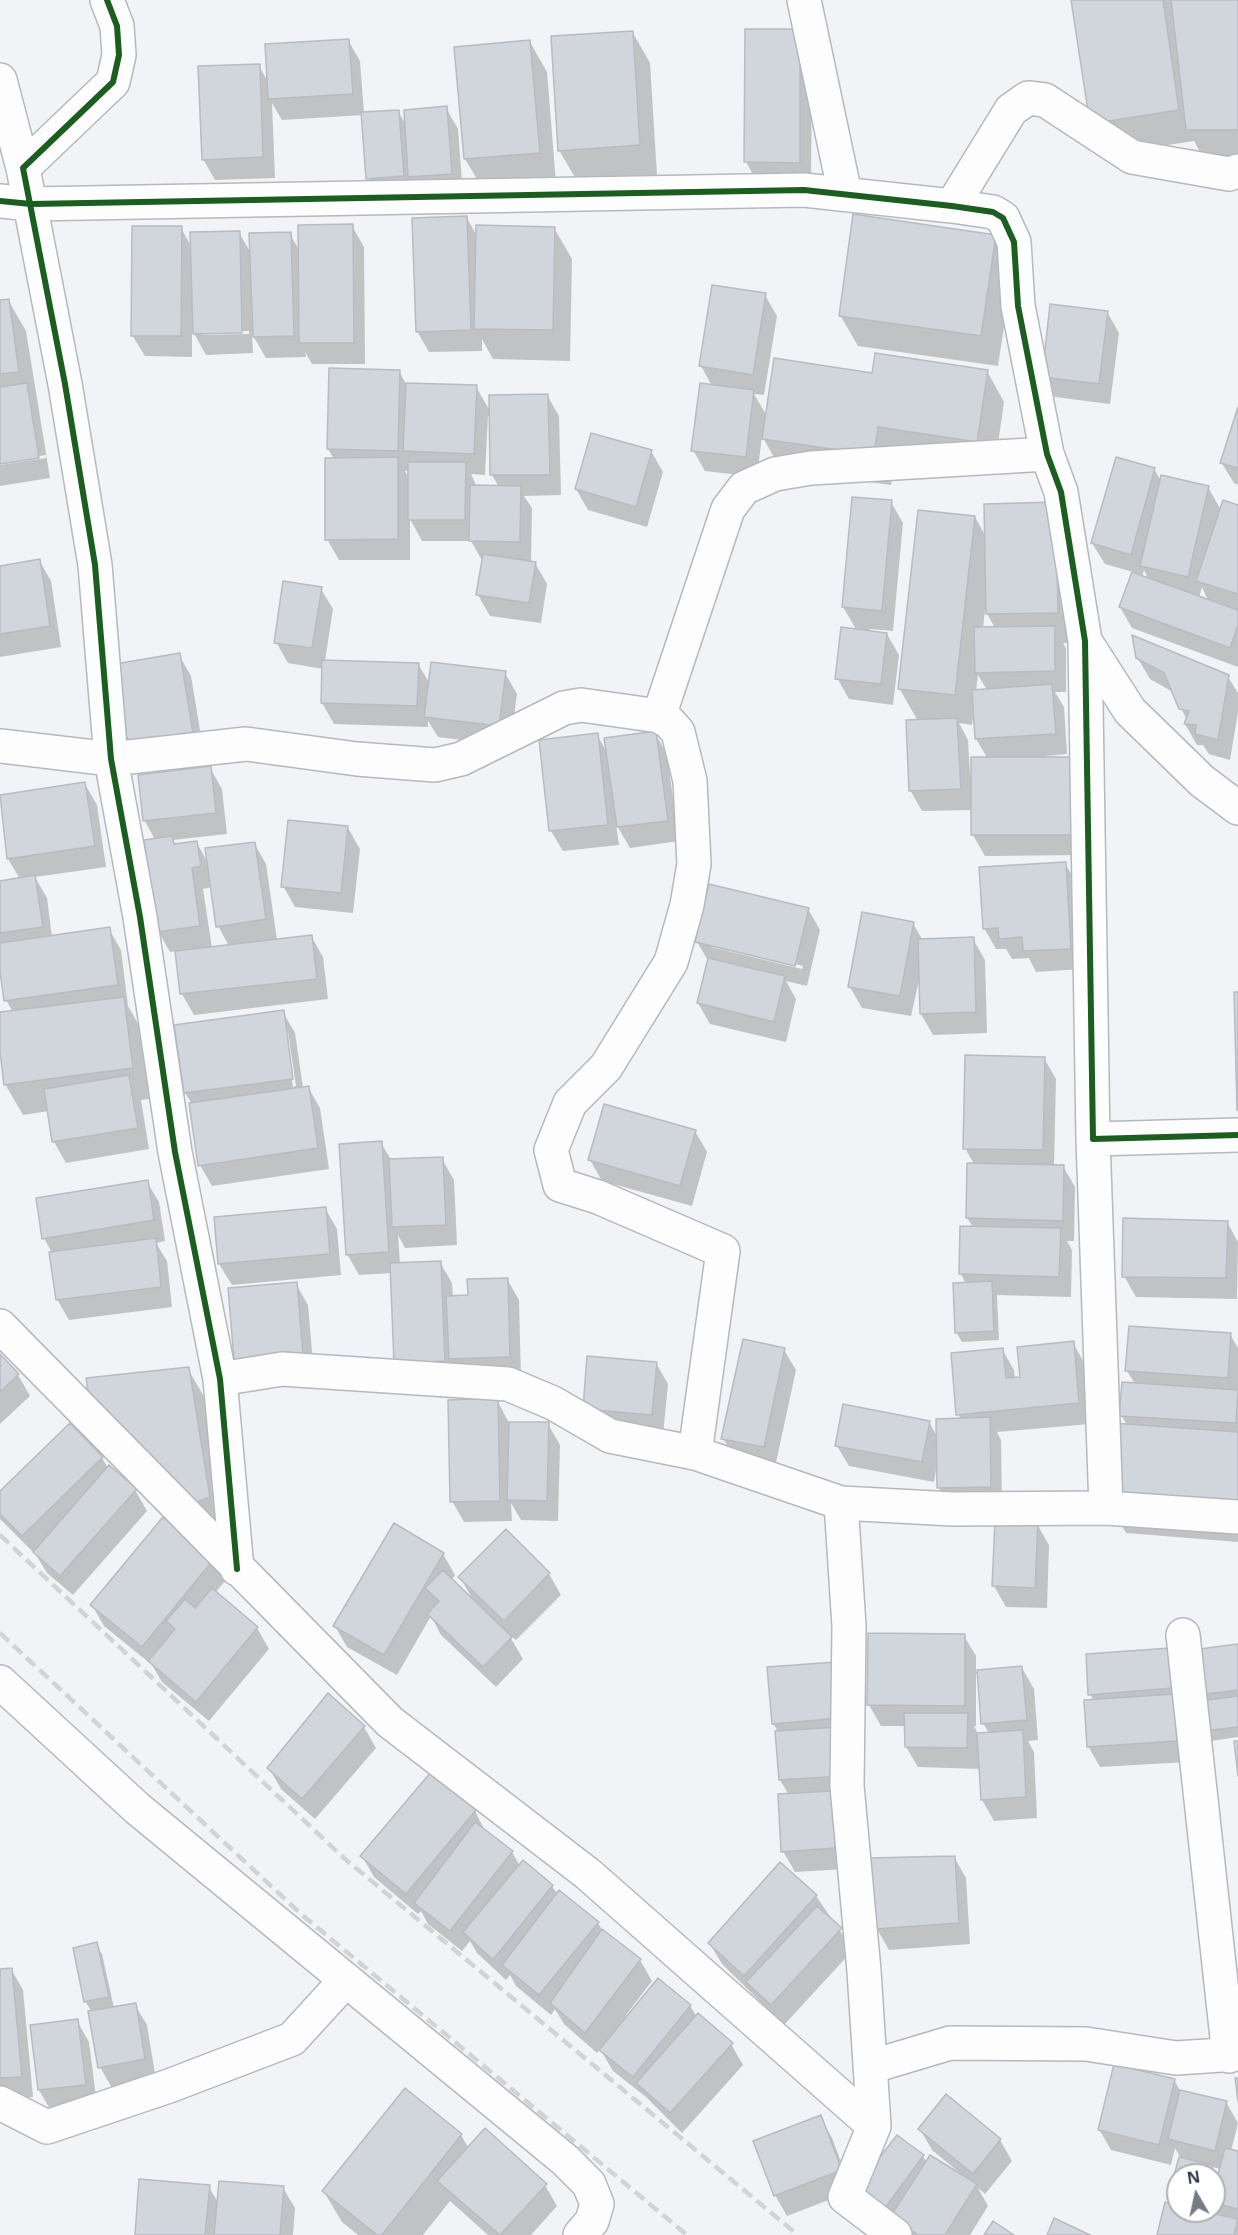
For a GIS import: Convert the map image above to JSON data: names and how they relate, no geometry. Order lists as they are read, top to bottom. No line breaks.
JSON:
{"north":"top"}
